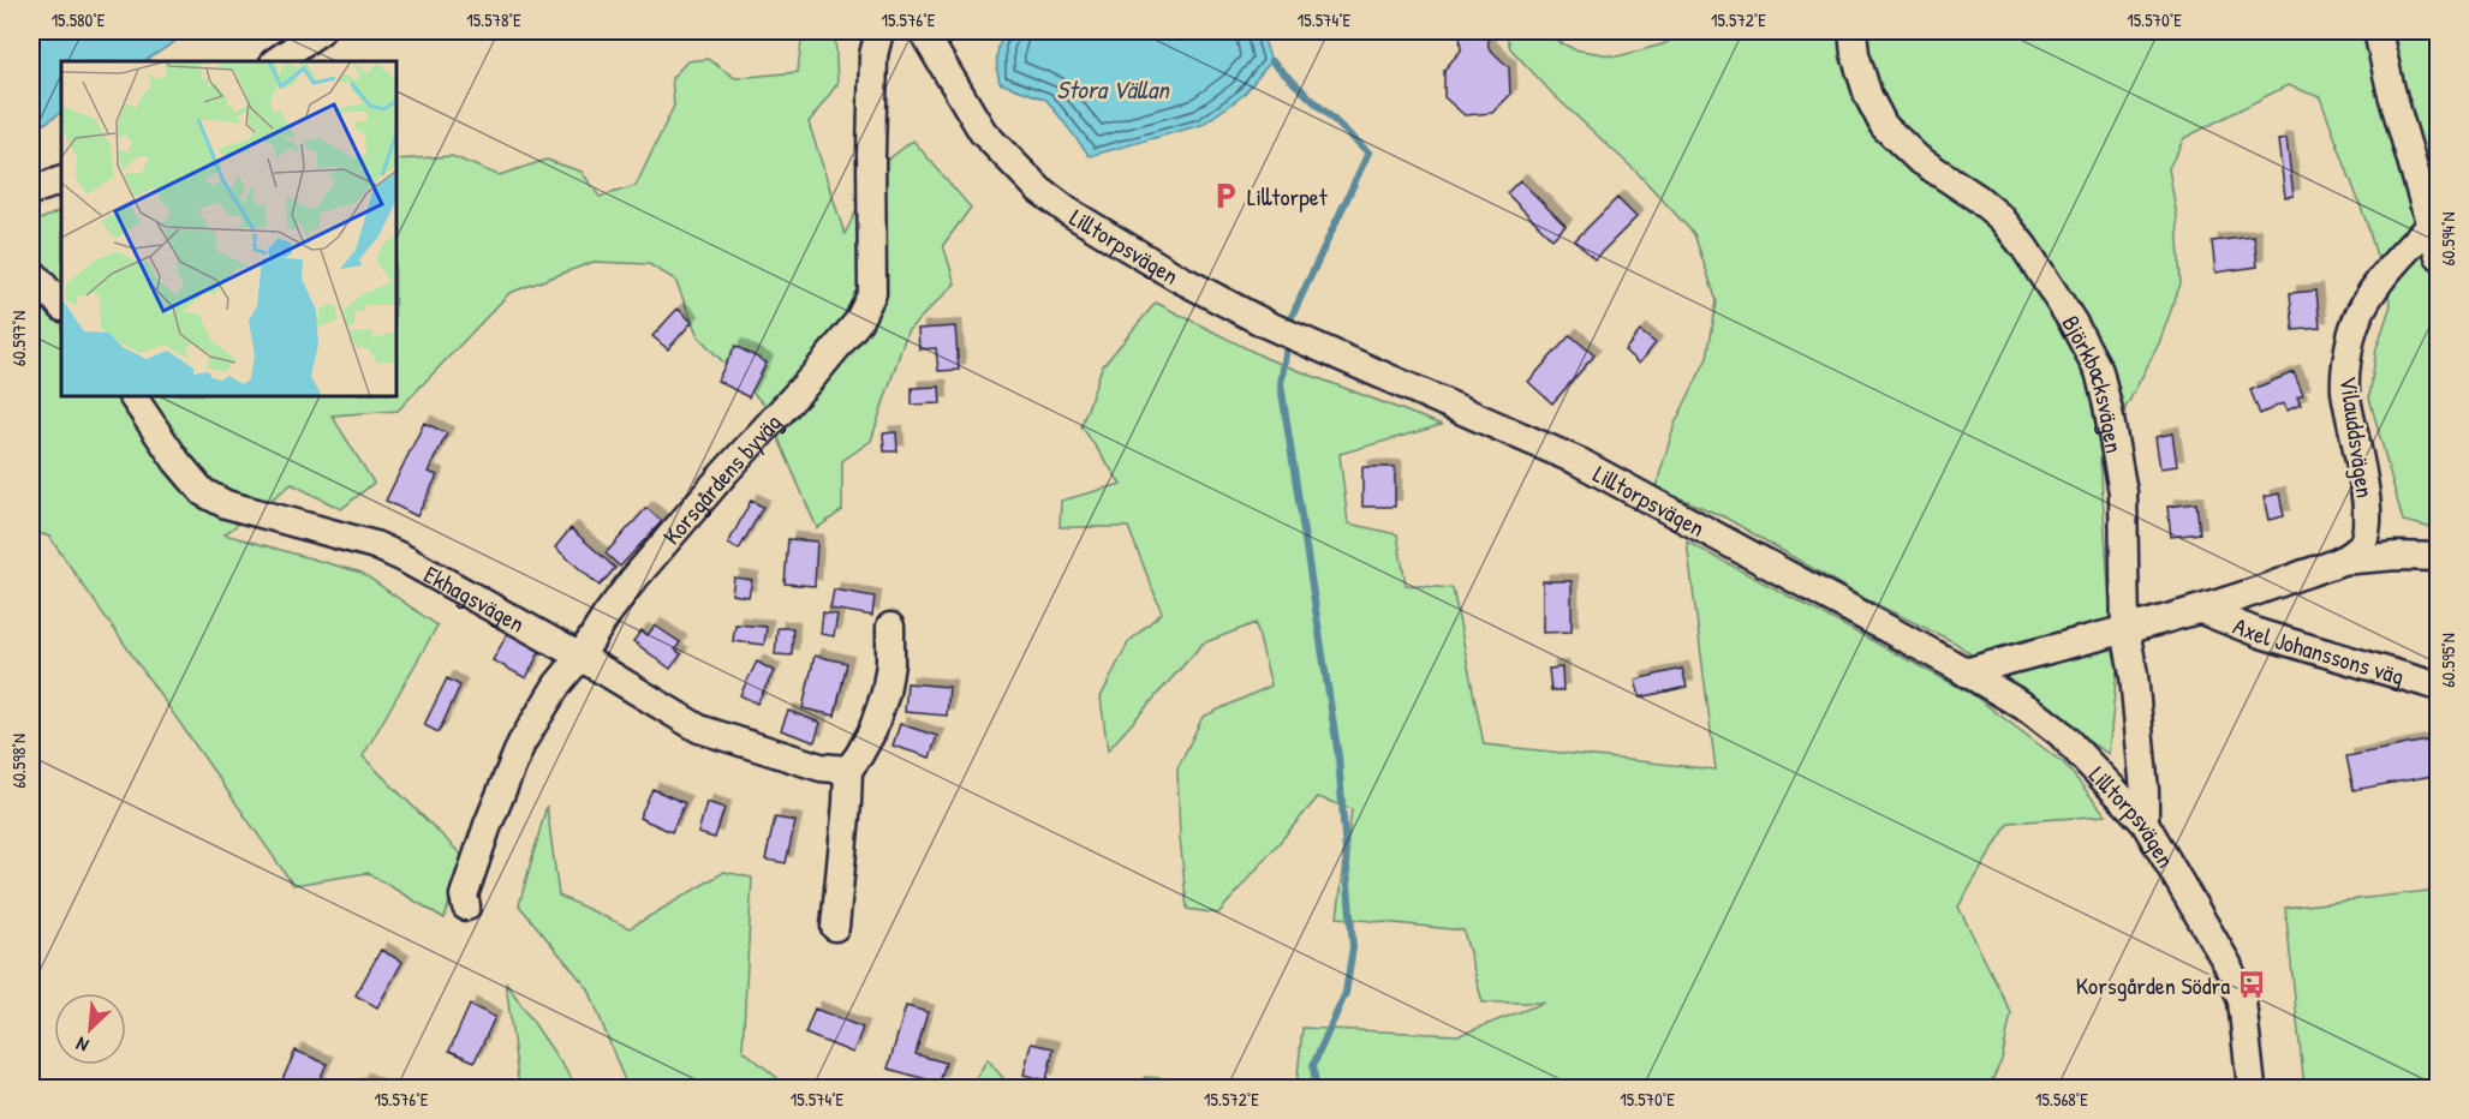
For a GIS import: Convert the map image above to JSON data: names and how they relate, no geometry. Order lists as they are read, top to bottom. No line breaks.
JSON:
{"streets":{"street":["Lilltorpsvägen","Björkbacksvägen","Vilauddsvägen","Korsgårdens byväg","Ekhagsvägen","Axel Johanssons väg"]},"crossings":[["Lilltorpsvägen","Björkbacksvägen"],["Lilltorpsvägen","Vilauddsvägen"],["Björkbacksvägen","Vilauddsvägen"],["Vilauddsvägen","Axel Johanssons väg"],["Korsgårdens byväg","Ekhagsvägen"]],"water":["Stora Vällan"],"places":{"parking":["Lilltorpet"],"bus stop":["Korsgården Södra"]},"north":"bottom left","coordinates":["15.580°E","15.578°E","15.576°E","15.574°E","15.572°E","15.570°E","60.594°N","60.597°N","60.595°N","60.598°N","15.568°E"]}
